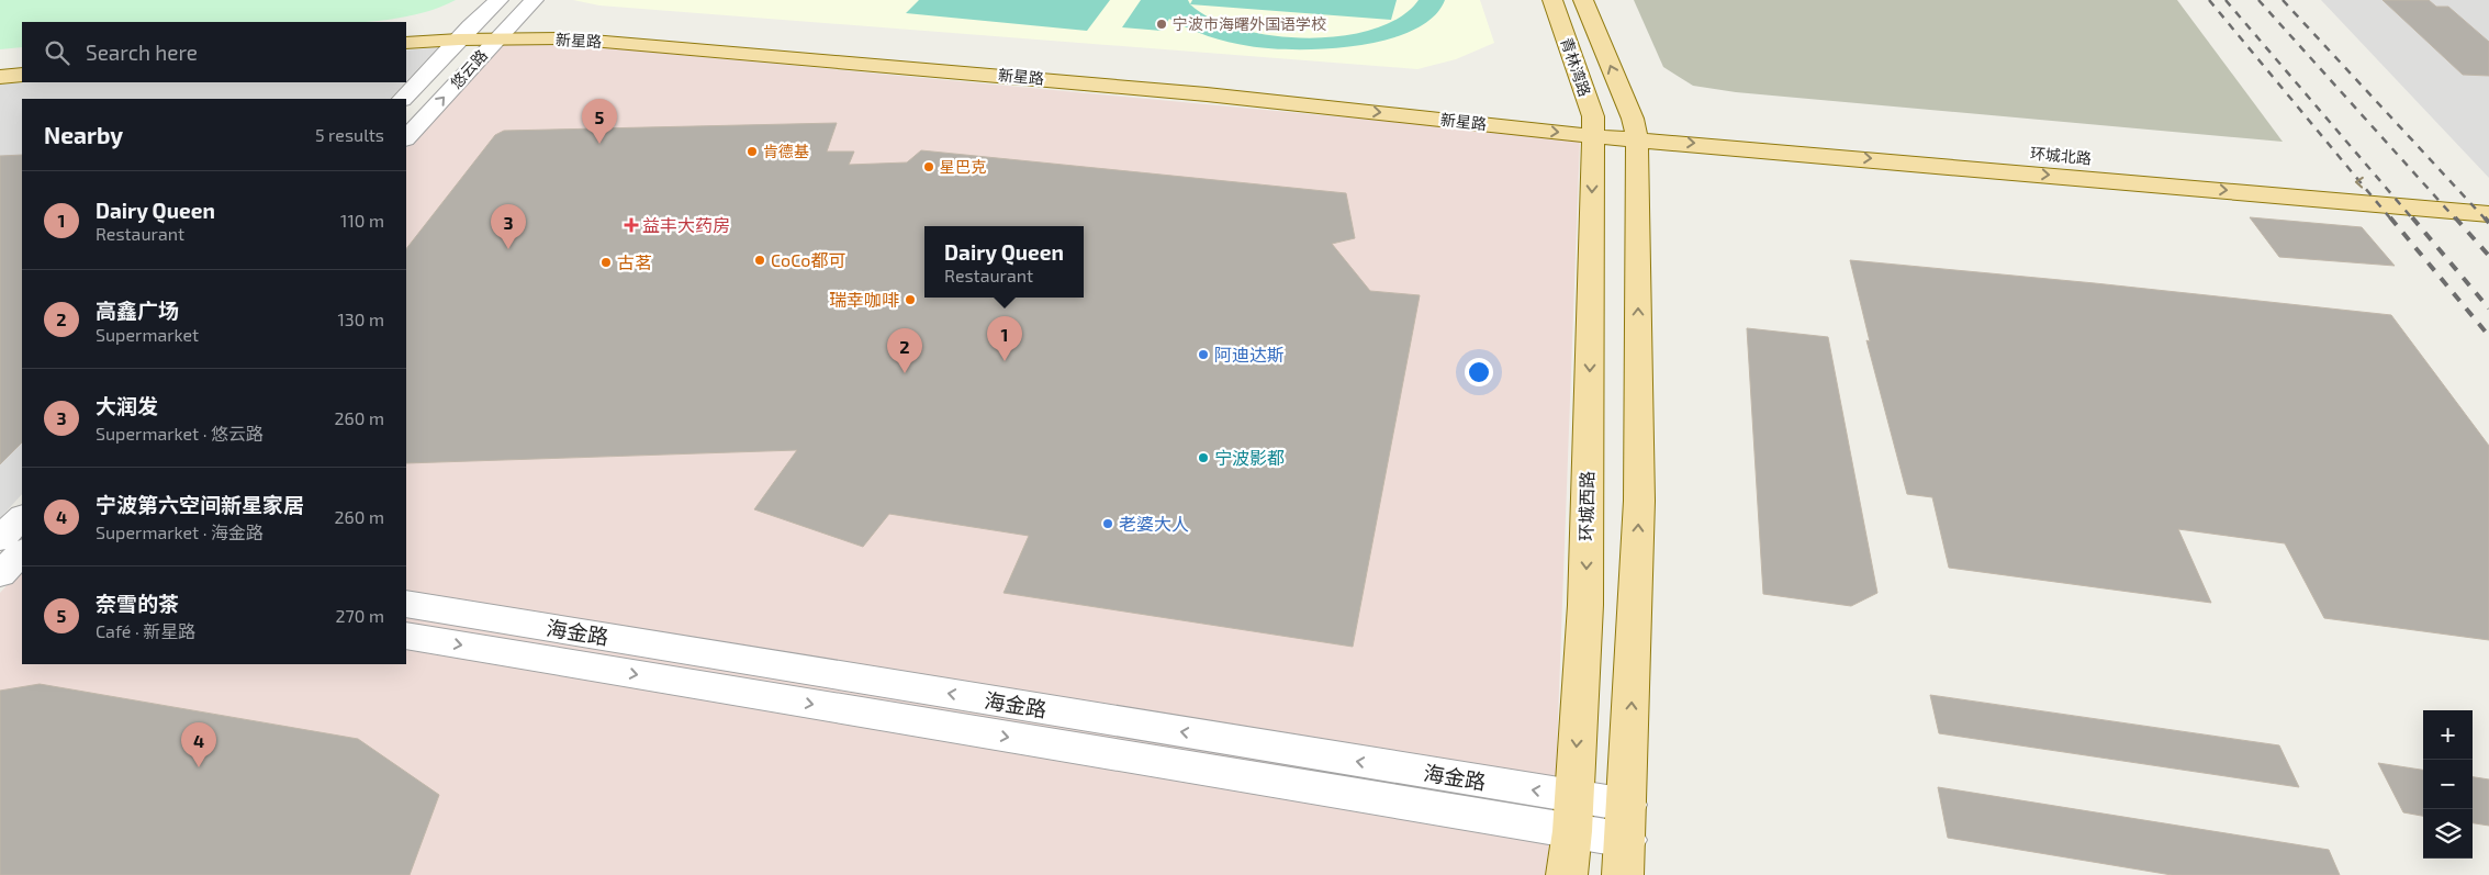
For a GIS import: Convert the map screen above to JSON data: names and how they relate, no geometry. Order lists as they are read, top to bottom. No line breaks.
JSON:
{"streets":{"main road":["新星路","青林湾路","环城北路","环城西路"],"street":["悠云路","海金路"]},"crossings":[["新星路","青林湾路"],["新星路","悠云路"],["新星路","环城北路"],["新星路","环城西路"],["青林湾路","环城北路"],["青林湾路","环城西路"],["环城西路","海金路"]],"places":{"other":["宁波市海曙外国语学校","肯德基","星巴克","CoCo都可","古茗","瑞幸咖啡","阿迪达斯","宁波影都","老婆大人"],"health":["益丰大药房"]},"page":{"search":"Search here","pins":["5","3","1","2","4"],"heading":["Nearby","5 results"],"list":[{"mark":"1","name":"Dairy Queen","note":"Restaurant","value":"110 m"},{"mark":"2","name":"高鑫广场","note":"Supermarket","value":"130 m"},{"mark":"3","name":"大润发","note":"Supermarket · 悠云路","value":"260 m"},{"mark":"4","name":"宁波第六空间新星家居","note":"Supermarket · 海金路","value":"260 m"},{"mark":"5","name":"奈雪的茶","note":"Café · 新星路","value":"270 m"}],"popup":["Dairy Queen","Restaurant"],"map_buttons":["+","−"]}}
